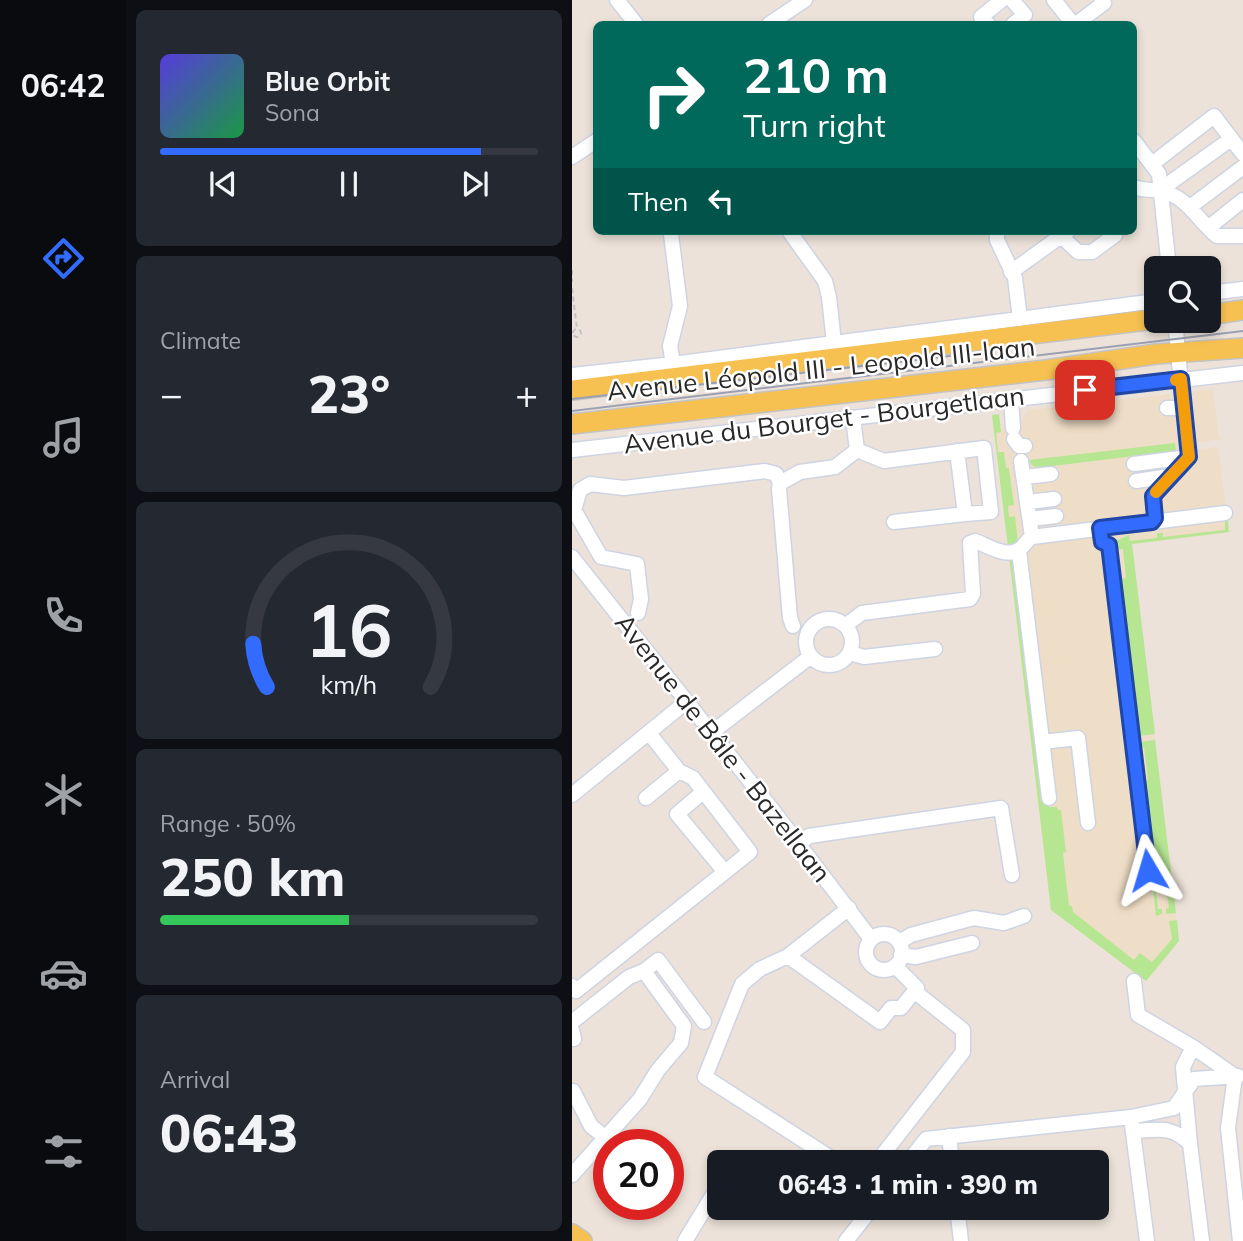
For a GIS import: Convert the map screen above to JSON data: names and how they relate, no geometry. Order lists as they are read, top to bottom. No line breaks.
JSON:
{"streets":{"main road":["Avenue Léopold III - Leopold III-laan"],"street":["Avenue du Bourget - Bourgetlaan","Avenue de Bâle - Bazellaan"]},"page":{"tabs":"06:42","turn":["210 m","Turn right"],"song":["Blue Orbit","Sona"],"then":"Then","tile":["Climate",["Range · 50%","250 km"],["Arrival","06:43"]],"heat":["−","23°","+"],"limit":"20","trip":"06:43 · 1 min · 390 m","gauge":["16","km/h"]}}
